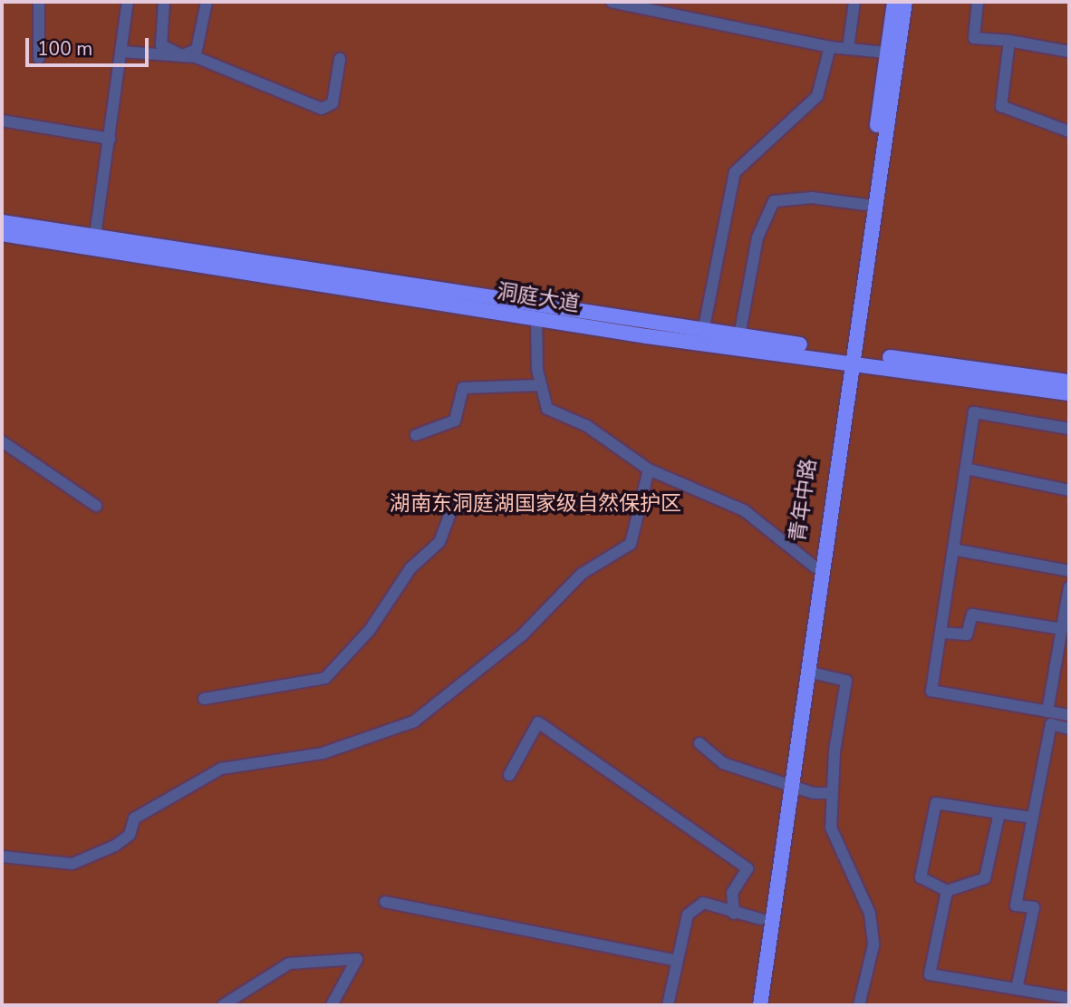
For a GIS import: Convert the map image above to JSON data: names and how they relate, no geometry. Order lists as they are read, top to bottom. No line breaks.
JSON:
{"streets":{"main road":["洞庭大道","青年中路"]},"crossings":[["洞庭大道","青年中路"]],"parks":["湖南东洞庭湖国家级自然保护区"],"scale_bar":"100 m"}
